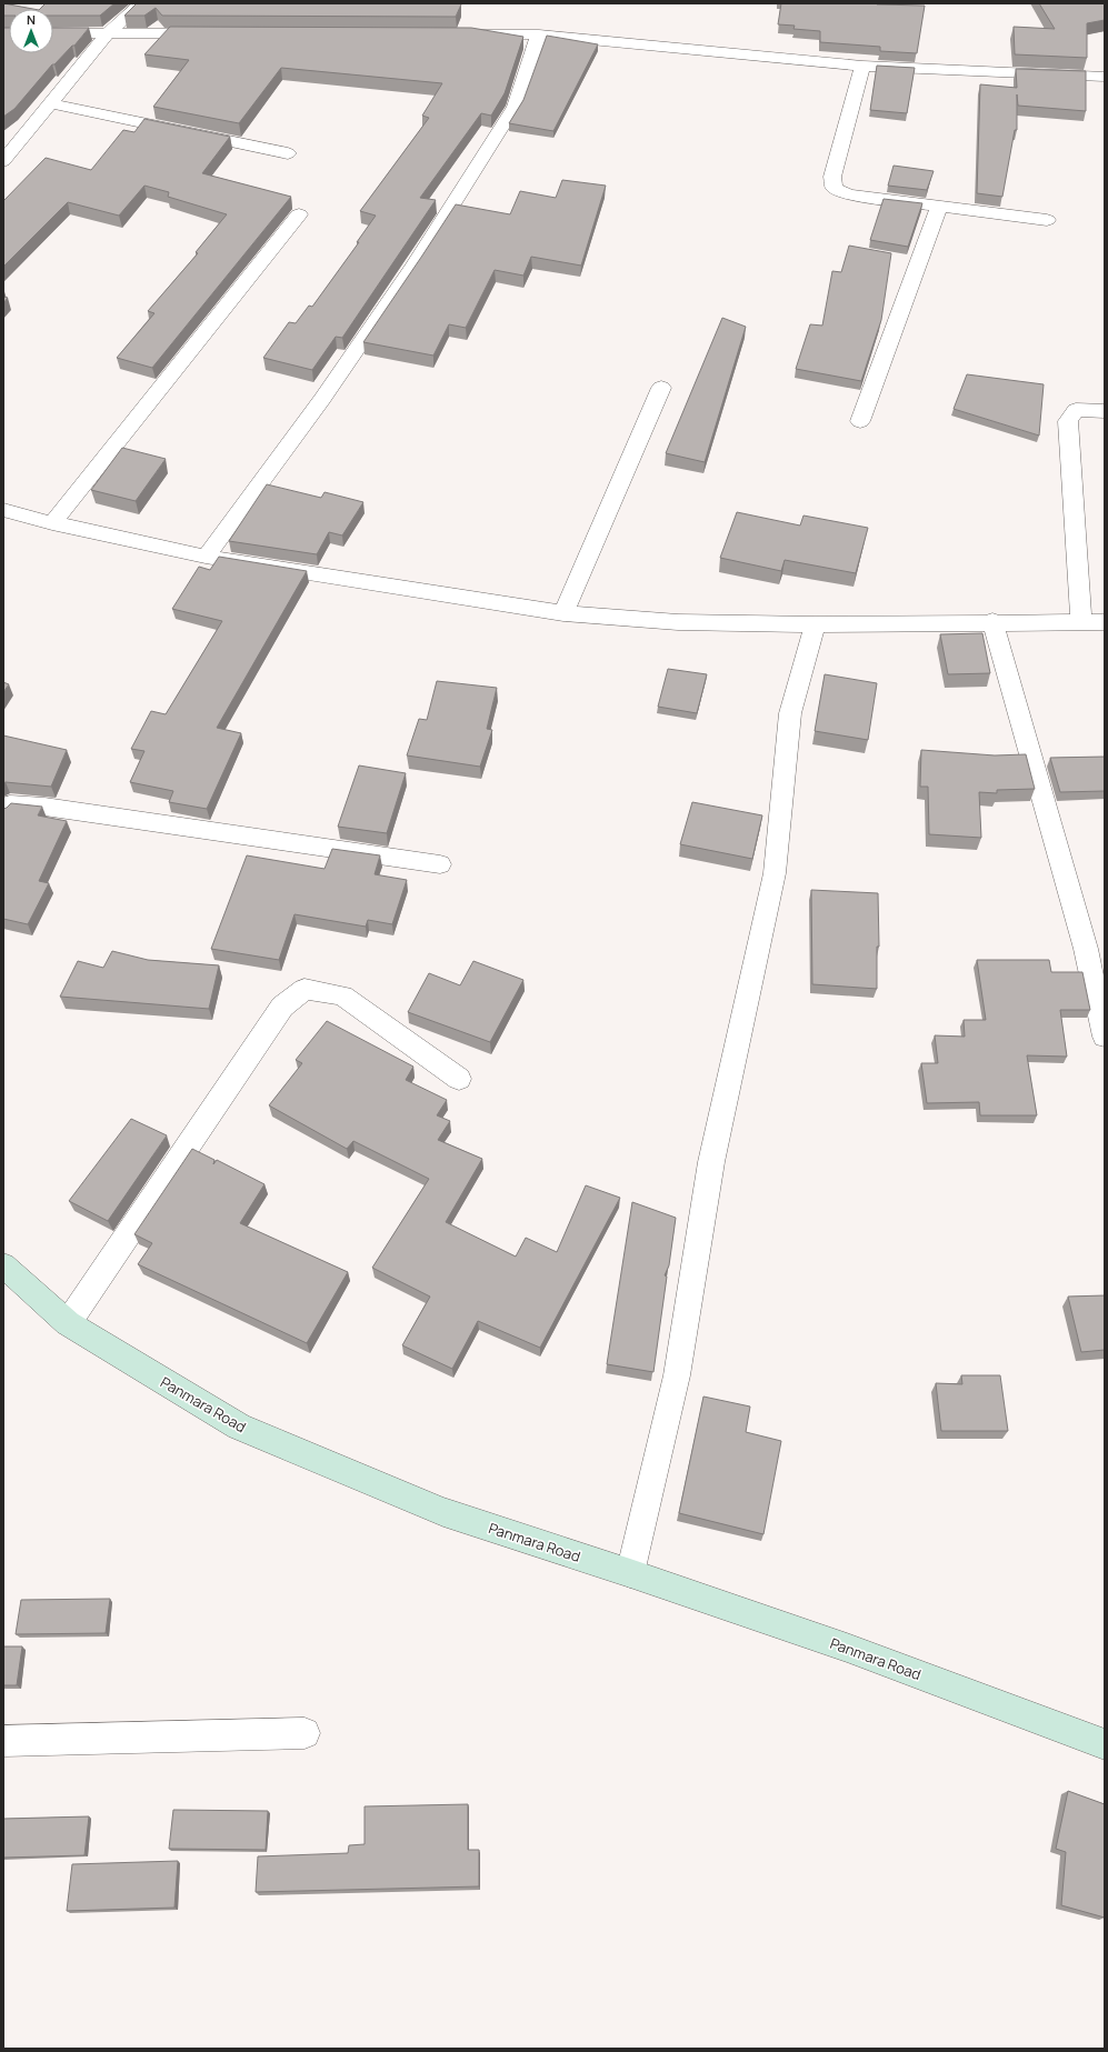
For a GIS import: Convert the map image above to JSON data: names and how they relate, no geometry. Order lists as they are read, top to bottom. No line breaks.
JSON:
{"streets":{"street":["Panmara Road"]},"north":"top"}
